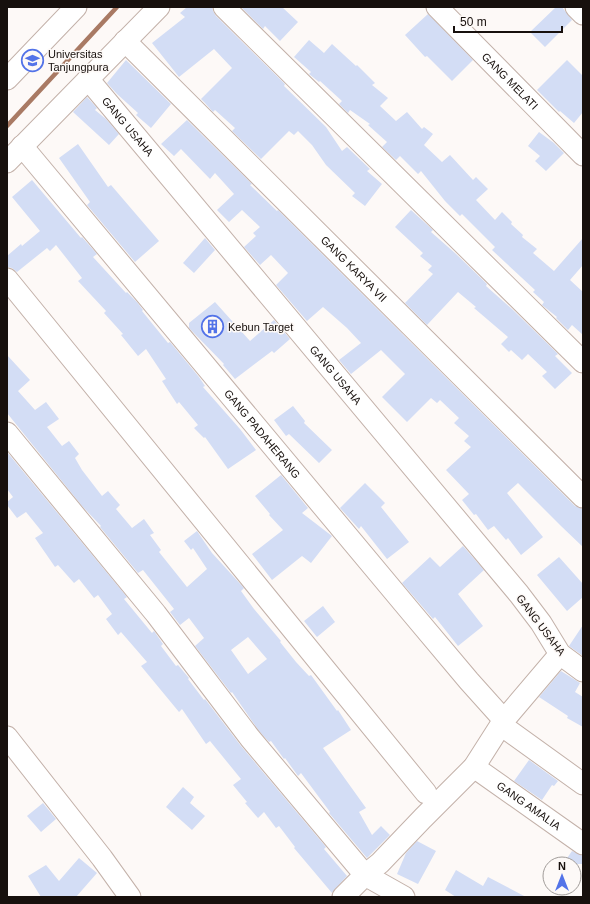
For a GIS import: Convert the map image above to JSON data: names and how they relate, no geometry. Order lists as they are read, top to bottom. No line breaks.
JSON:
{"streets":{"street":["GANG MELATI","GANG USAHA","GANG KARYA VII","GANG PADAHERANG","GANG AMALIA"]},"places":{"school or university":["Universitas Tanjungpura"],"building":["Kebun Target"]},"scale_bar":"50 m","north":"top"}
